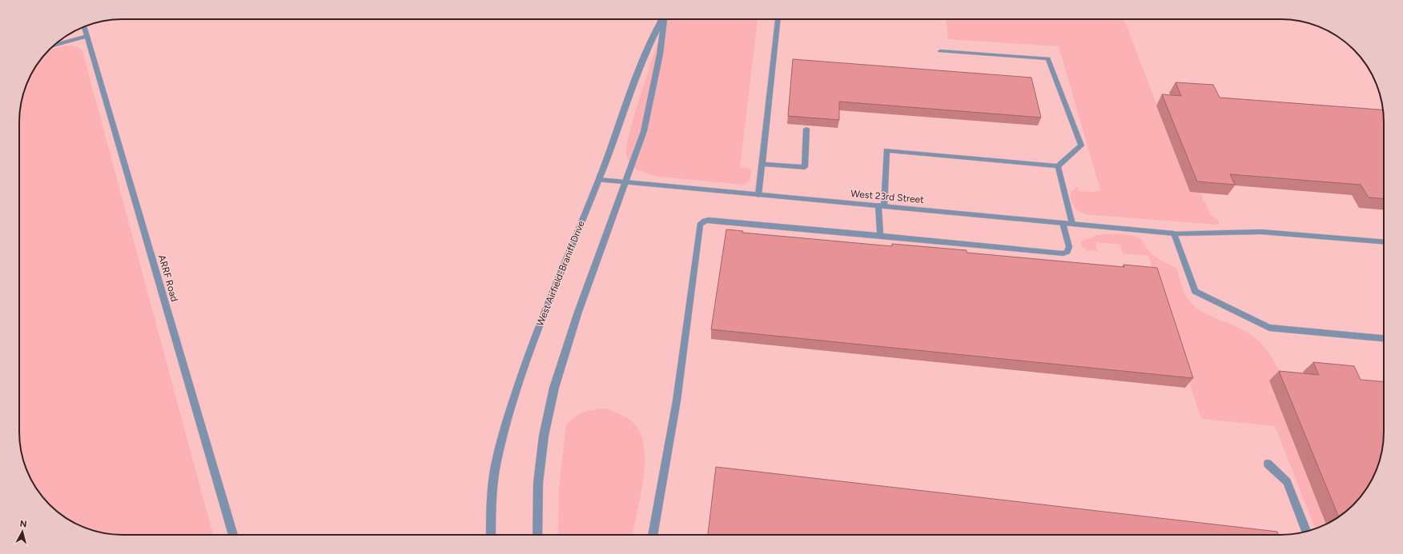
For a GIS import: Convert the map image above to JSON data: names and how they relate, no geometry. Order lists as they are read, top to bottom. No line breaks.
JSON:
{"streets":{"street":["West 23rd Street","West Airfield-Braniff Drive"],"lane":["ARRF Road"]},"crossings":[["West 23rd Street","West Airfield-Braniff Drive"]],"north":"top"}
